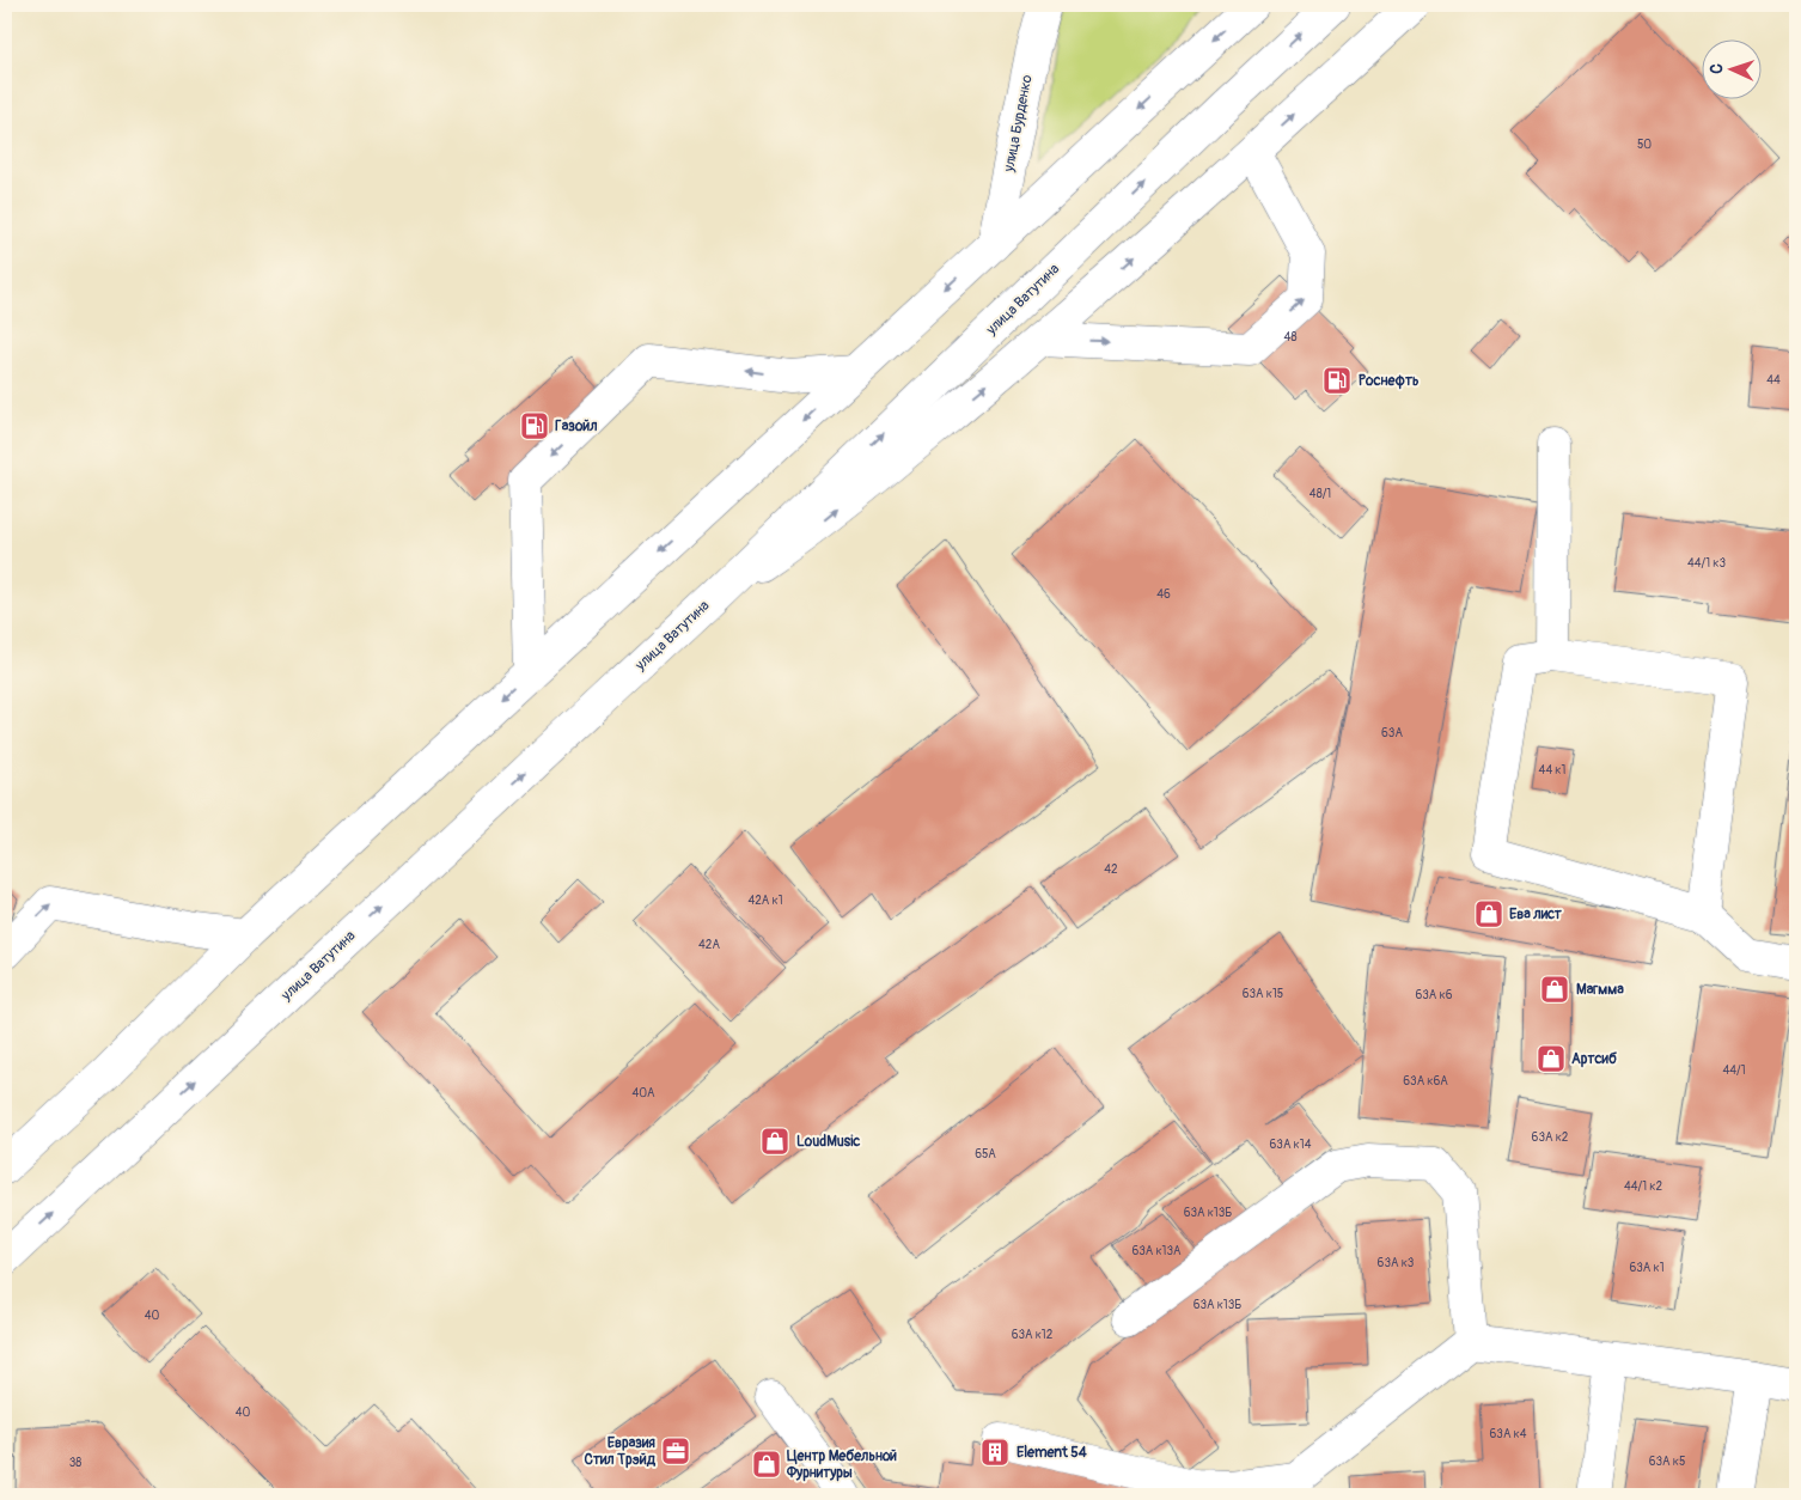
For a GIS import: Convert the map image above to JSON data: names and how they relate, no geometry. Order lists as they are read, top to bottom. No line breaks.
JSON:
{"streets":{"main road":["улица Бурденко","улица Ватутина"]},"places":{"fuel station":["Роснефть","Газойл"],"shop":["Ева лист","Магмма","Артсиб","LoudMusic","Центр Мебельной Фурнитуры"],"office":["Евразия Стил Трэйд"],"building":["Element 54"]},"house_numbers":["50","48","44","48/1","44/1 к3","46","63А","44 к1","42","42А к1","42А","63А к15","63А к6","44/1","63А к6А","40А","63А к2","63А к14","65А","44/1 к2","63А к13Б","63А к13А","63А к3","63А к1","63А к13Б","40","63А к12","40","63А к4","63А к5","38"],"north":"left"}
